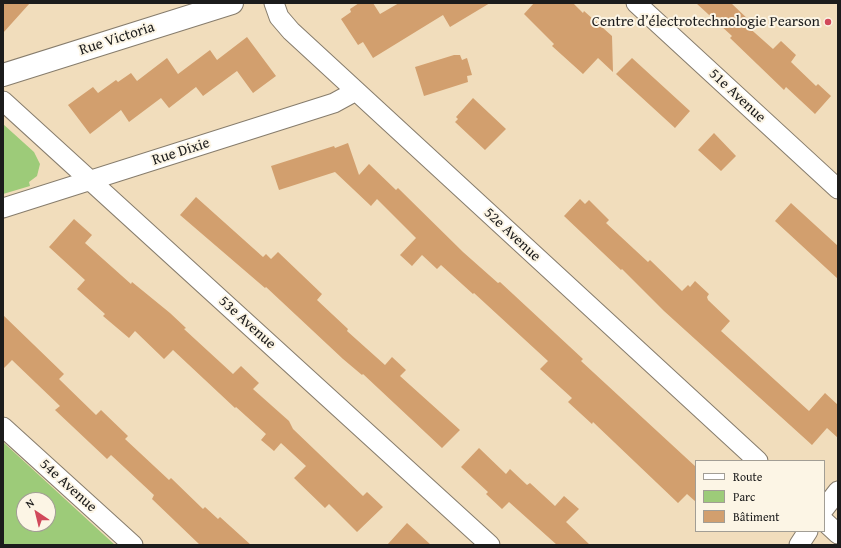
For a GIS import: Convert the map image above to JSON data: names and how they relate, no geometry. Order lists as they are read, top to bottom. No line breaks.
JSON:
{"streets":{"main road":["Rue Victoria"],"street":["51e Avenue","Rue Dixie","52e Avenue","53e Avenue","54e Avenue"]},"crossings":[["Rue Dixie","52e Avenue"],["Rue Dixie","53e Avenue"]],"places":["Centre d’électrotechnologie Pearson"],"legend":["Route","Parc","Bâtiment"],"north":"top left"}
